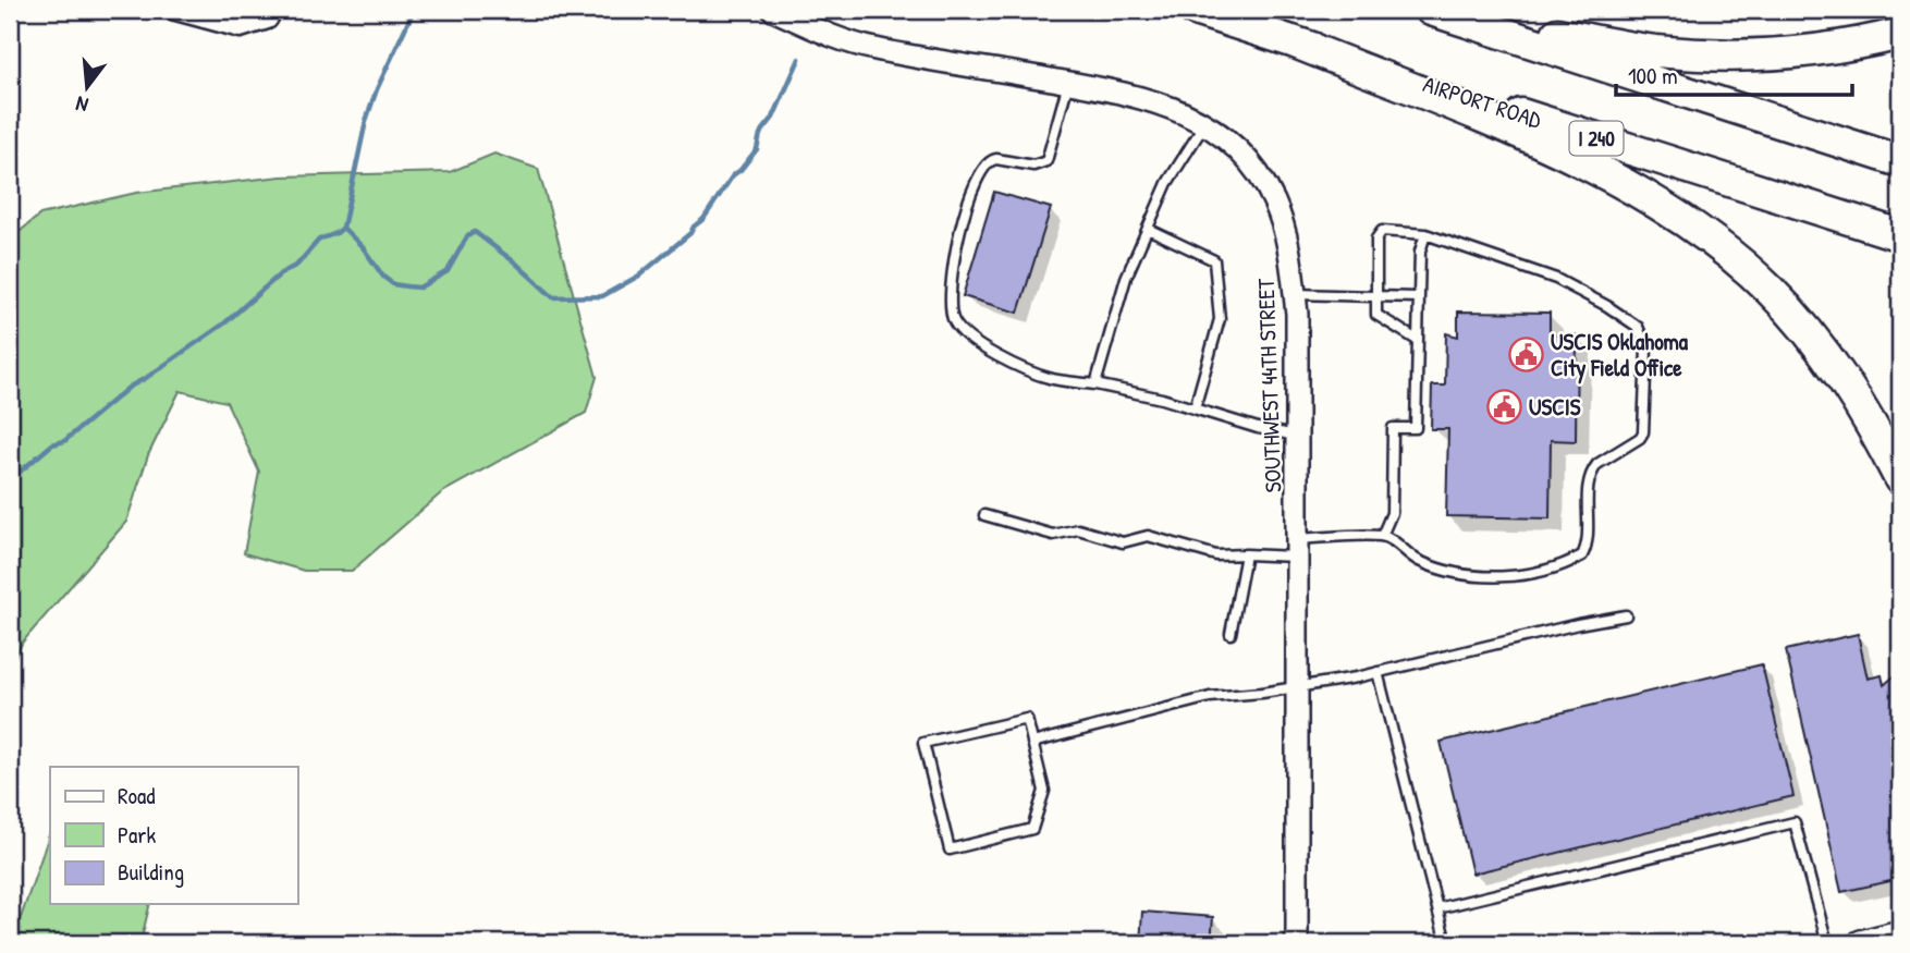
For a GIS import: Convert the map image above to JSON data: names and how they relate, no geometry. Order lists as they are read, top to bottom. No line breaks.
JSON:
{"streets":{"highway":["AIRPORT ROAD","I 240"],"street":["SOUTHWEST 44TH STREET"]},"places":{"public building":["USCIS Oklahoma City Field Office","USCIS"]},"legend":["Road","Park","Building"],"scale_bar":"100 m","north":"bottom"}
